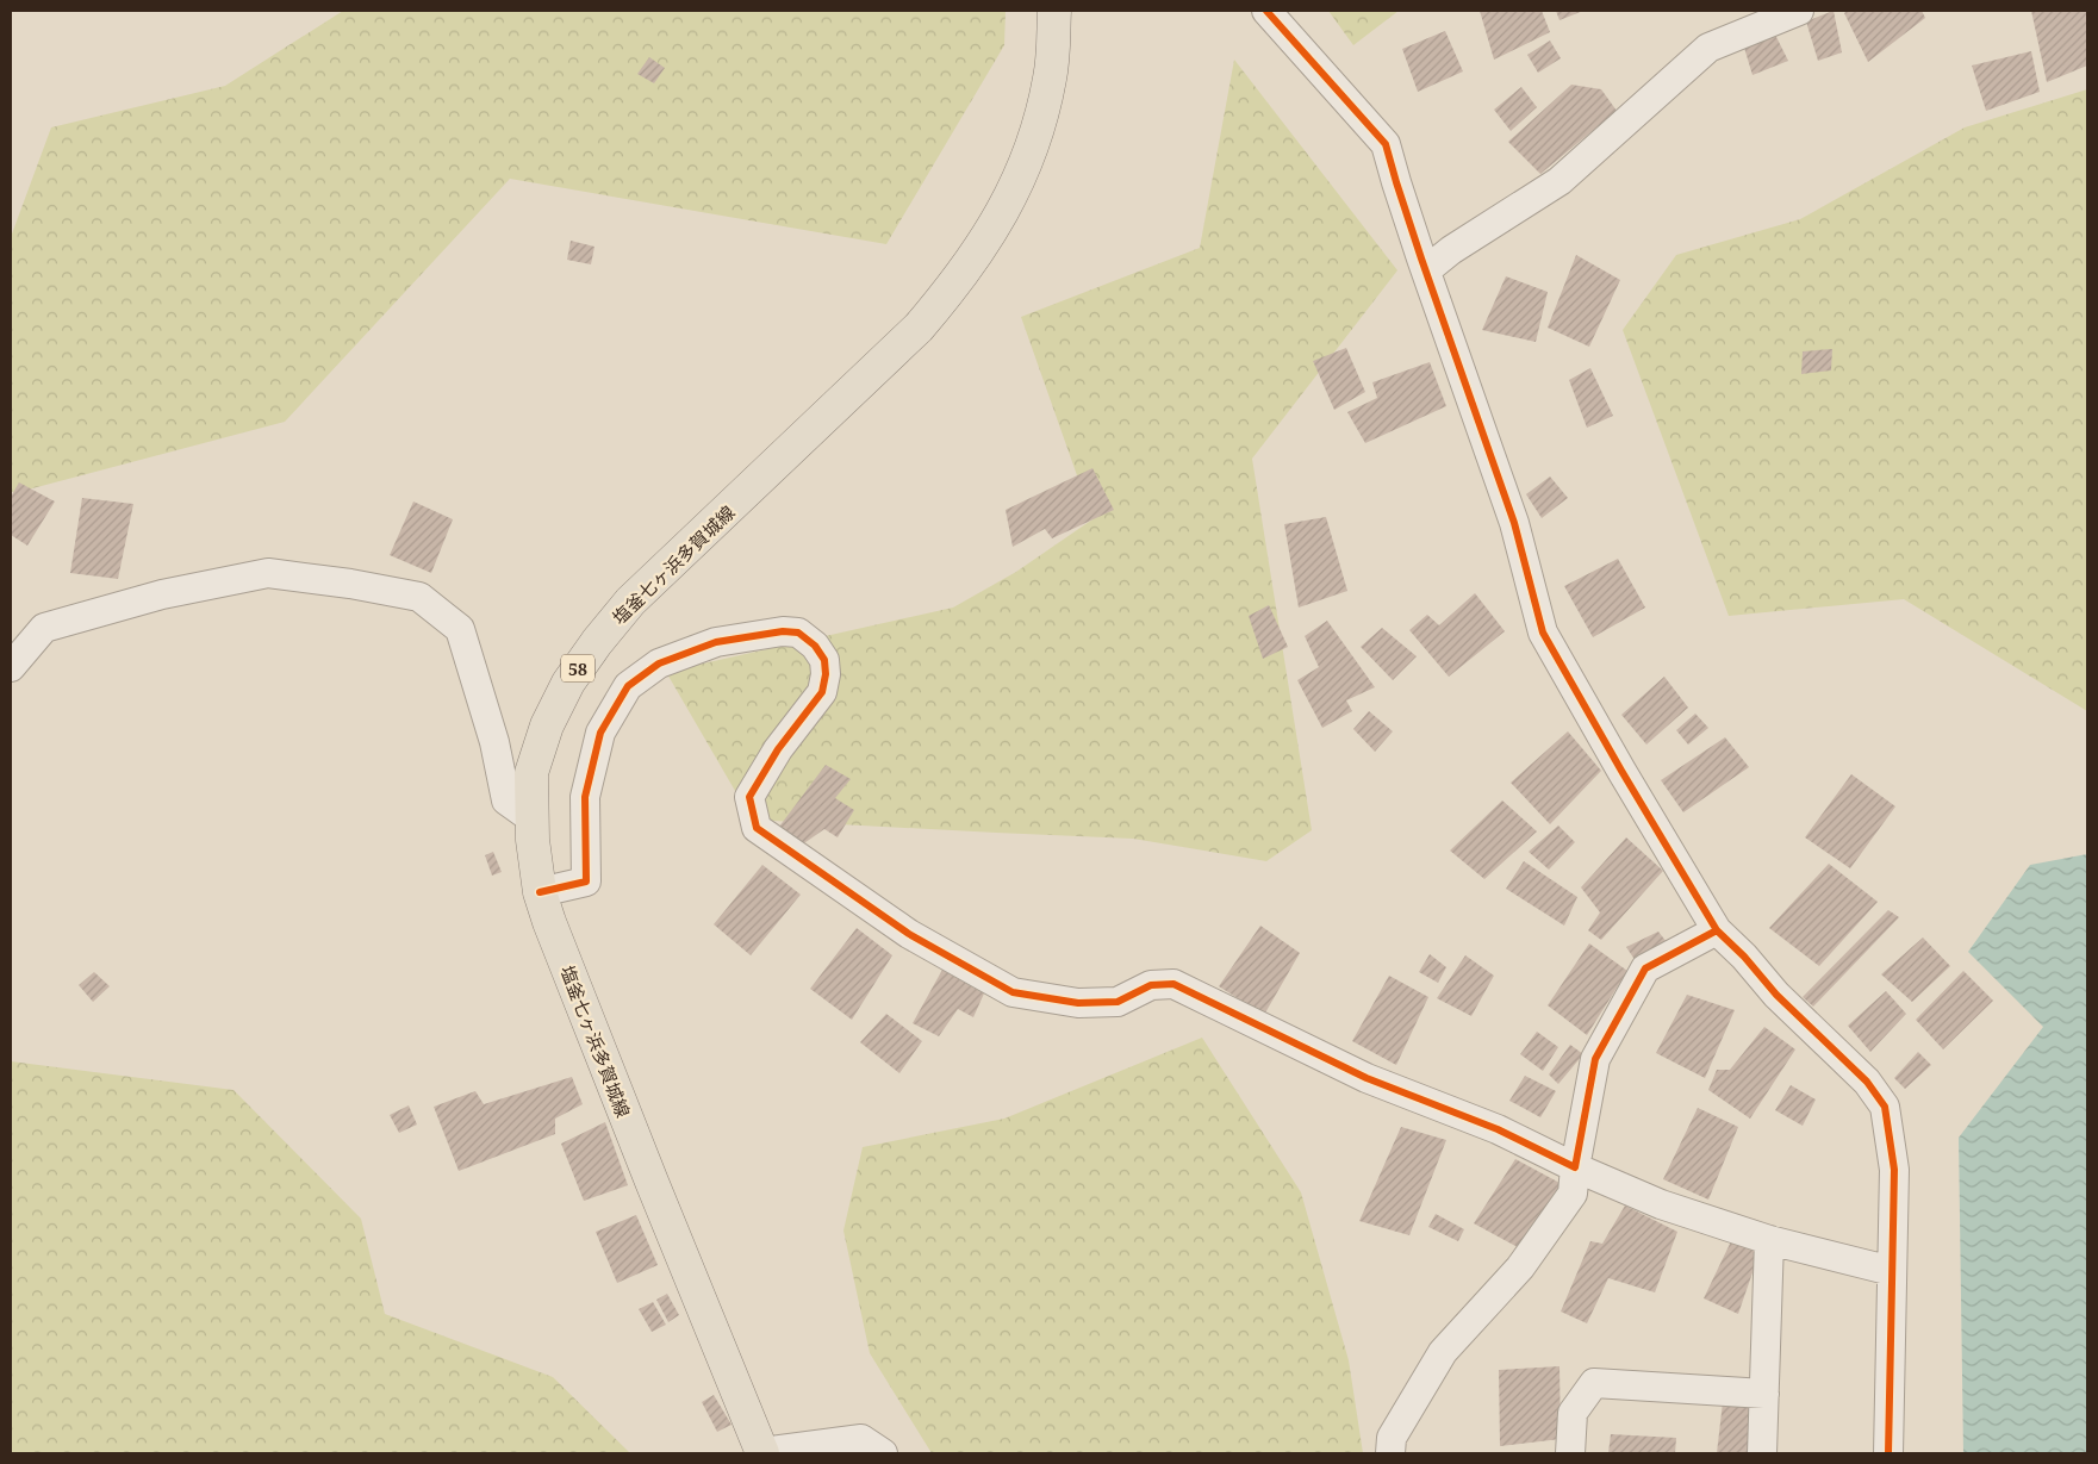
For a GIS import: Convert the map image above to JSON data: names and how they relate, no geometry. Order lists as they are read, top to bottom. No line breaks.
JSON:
{"streets":{"main road":["塩釜七ヶ浜多賀城線","58"]}}
